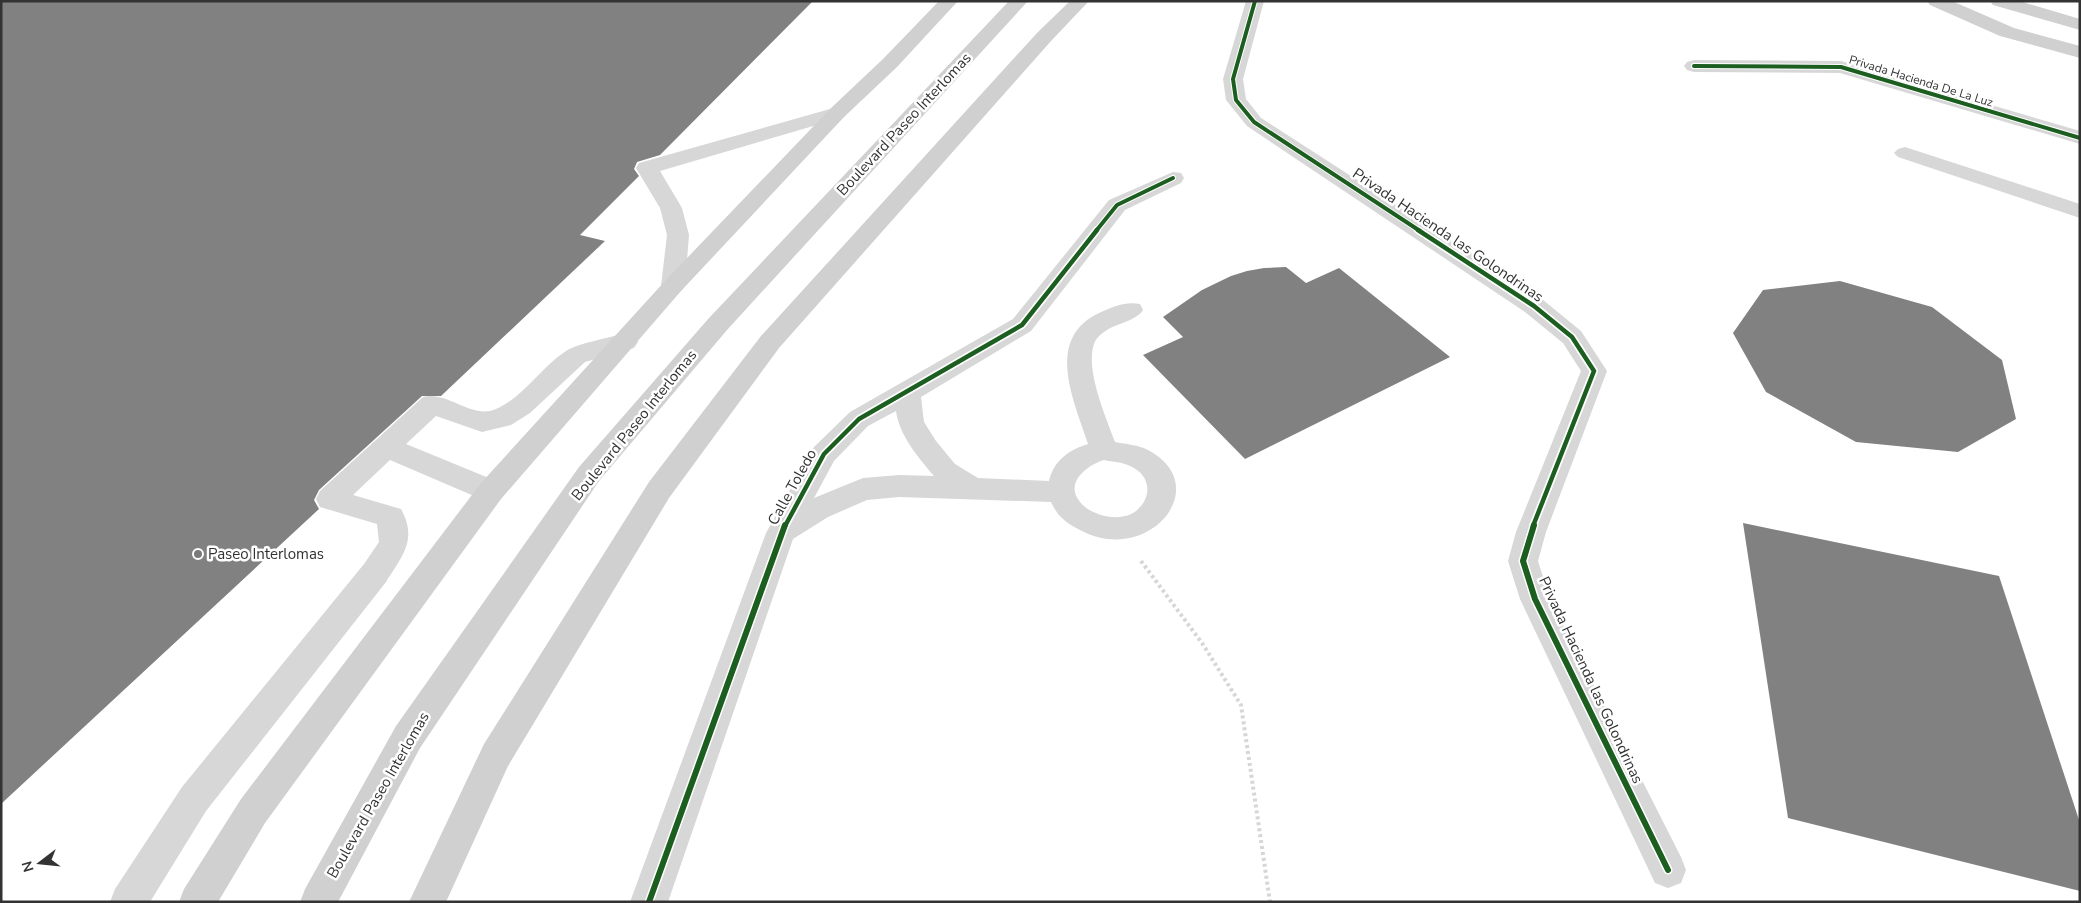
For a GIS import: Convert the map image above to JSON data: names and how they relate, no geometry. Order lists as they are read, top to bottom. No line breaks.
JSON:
{"streets":{"main road":["Boulevard Paseo Interlomas"],"street":["Privada Hacienda De La Luz","Privada Hacienda las Golondrinas","Calle Toledo"]},"places":["Paseo Interlomas"],"north":"left"}
